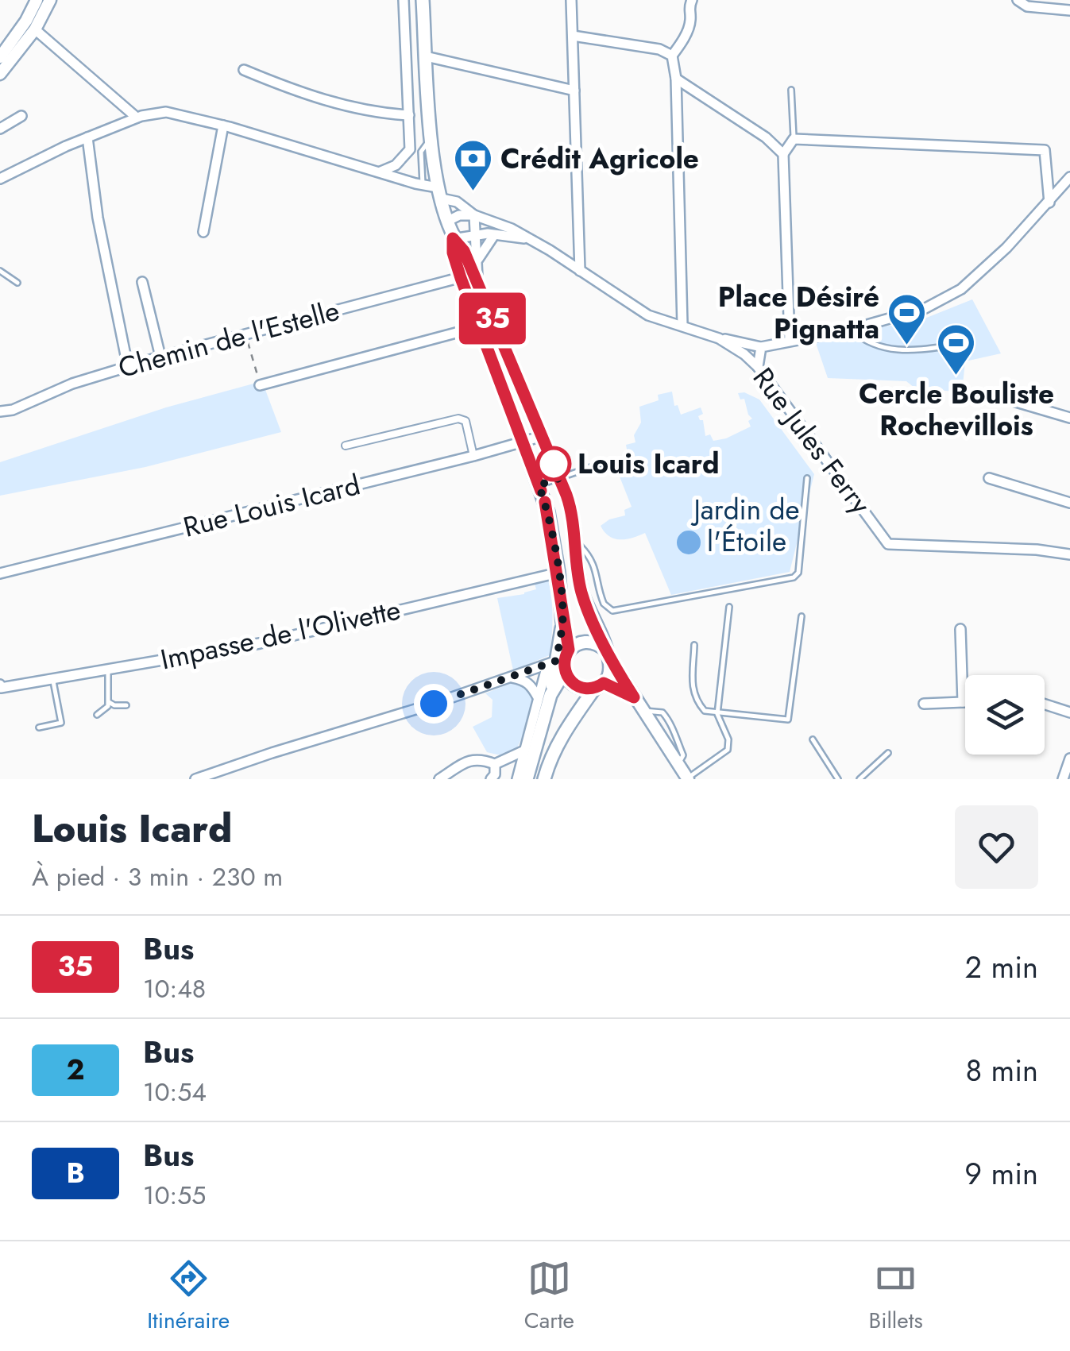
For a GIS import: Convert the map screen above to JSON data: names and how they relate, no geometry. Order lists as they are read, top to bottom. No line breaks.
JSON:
{"streets":{"street":["Chemin de l'Estelle","Rue Jules Ferry","Rue Louis Icard","Impasse de l'Olivette"]},"parks":["Jardin de l'Étoile"],"places":{"bank":["Crédit Agricole"],"sports":["Place Désiré Pignatta","Cercle Bouliste Rochevillois"],"other":["Louis Icard"]},"lines":["bus line 35"],"page":{"on_map":"35","heading":["Louis Icard","À pied · 3 min · 230 m"],"list":[{"mark":"35","name":"Bus","note":"10:48","value":"2 min"},{"mark":"2","name":"Bus","note":"10:54","value":"8 min"},{"mark":"B","name":"Bus","note":"10:55","value":"9 min"}],"tabs":["Itinéraire","Carte","Billets"]}}
